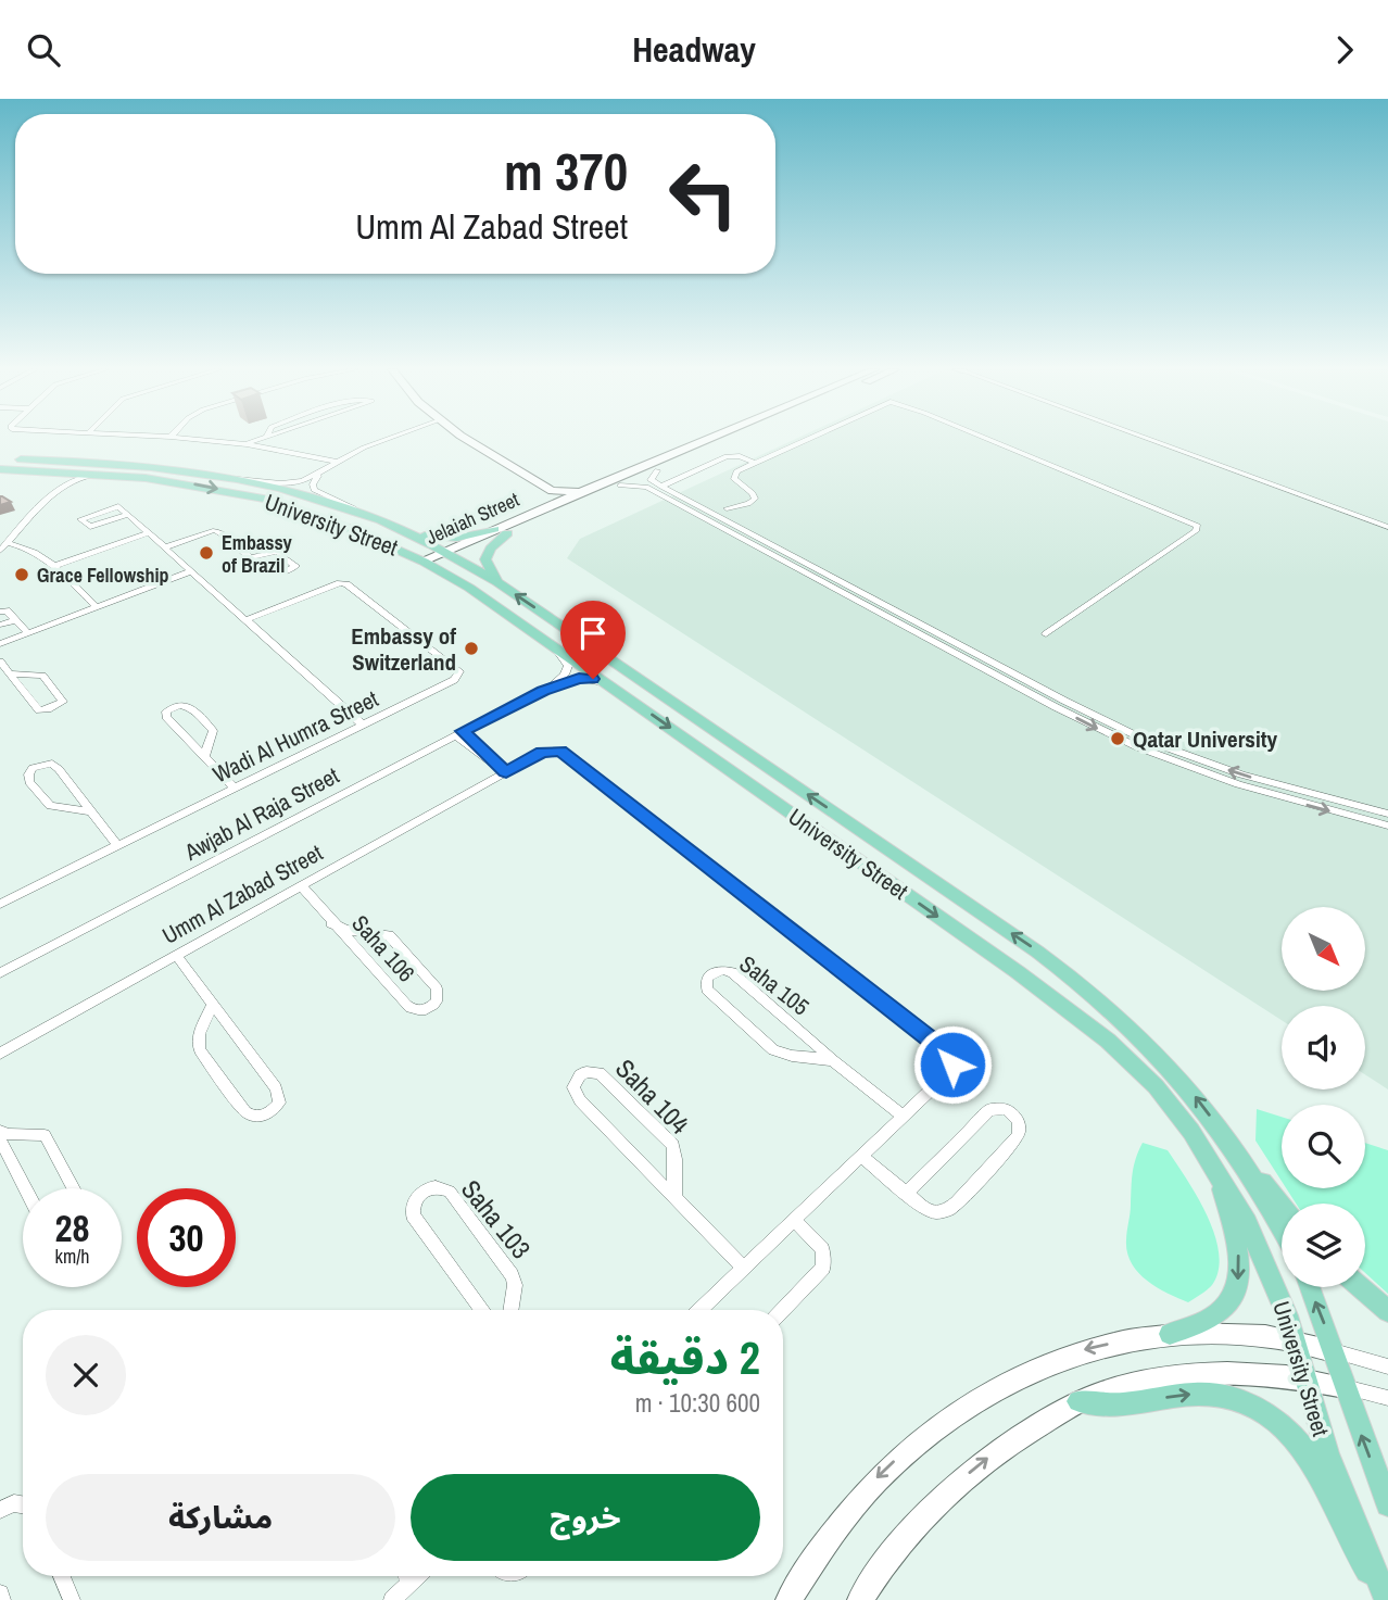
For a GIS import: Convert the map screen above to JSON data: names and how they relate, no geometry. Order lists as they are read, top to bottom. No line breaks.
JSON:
{"streets":{"main road":["Jelaiah Street","University Street"],"street":["Wadi Al Humra Street","Awjab Al Raja Street","Umm Al Zabad Street","Saha 106","Saha 105","Saha 104","Saha 103"]},"crossings":[["Jelaiah Street","University Street"],["University Street","Awjab Al Raja Street"],["Umm Al Zabad Street","Saha 106"],["Umm Al Zabad Street","Saha 105"],["Umm Al Zabad Street","Saha 104"]],"places":["Embassy of Brazil","Grace Fellowship","Embassy of Switzerland","Qatar University"],"north":"bottom right","page":{"header":"Headway","turn":["370 m","Umm Al Zabad Street"],"speed":"28 km/h","limit":"30","heading":["2 دقيقة","600 m · 10:30"],"buttons":["خروج","مشاركة"]}}
